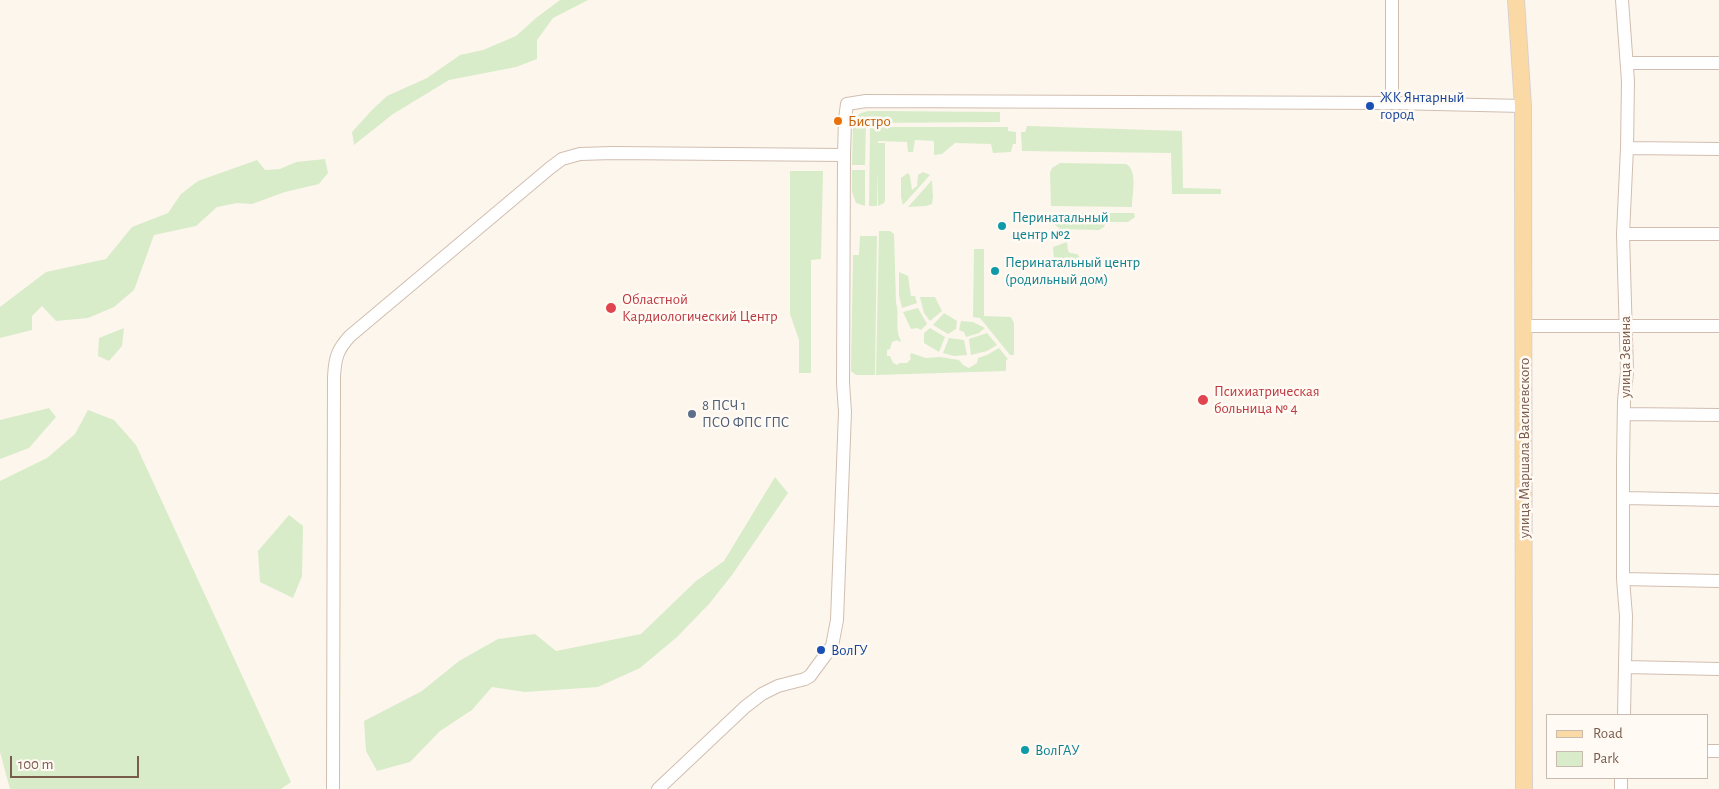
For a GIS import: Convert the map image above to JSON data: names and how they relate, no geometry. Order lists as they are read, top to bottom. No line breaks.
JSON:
{"streets":{"main road":["улица Маршала Василевского"],"street":["улица Зевина"]},"places":["ЖК Янтарный город","Бистро","Перинатальный центр №2","Перинатальный центр (родильный дом)","Областной Кардиологический Центр","Психиатрическая больница № 4","8 ПСЧ 1 ПСО ФПС ГПС","ВолГУ","ВолГАУ"],"legend":["Road","Park"],"scale_bar":"100 m"}
